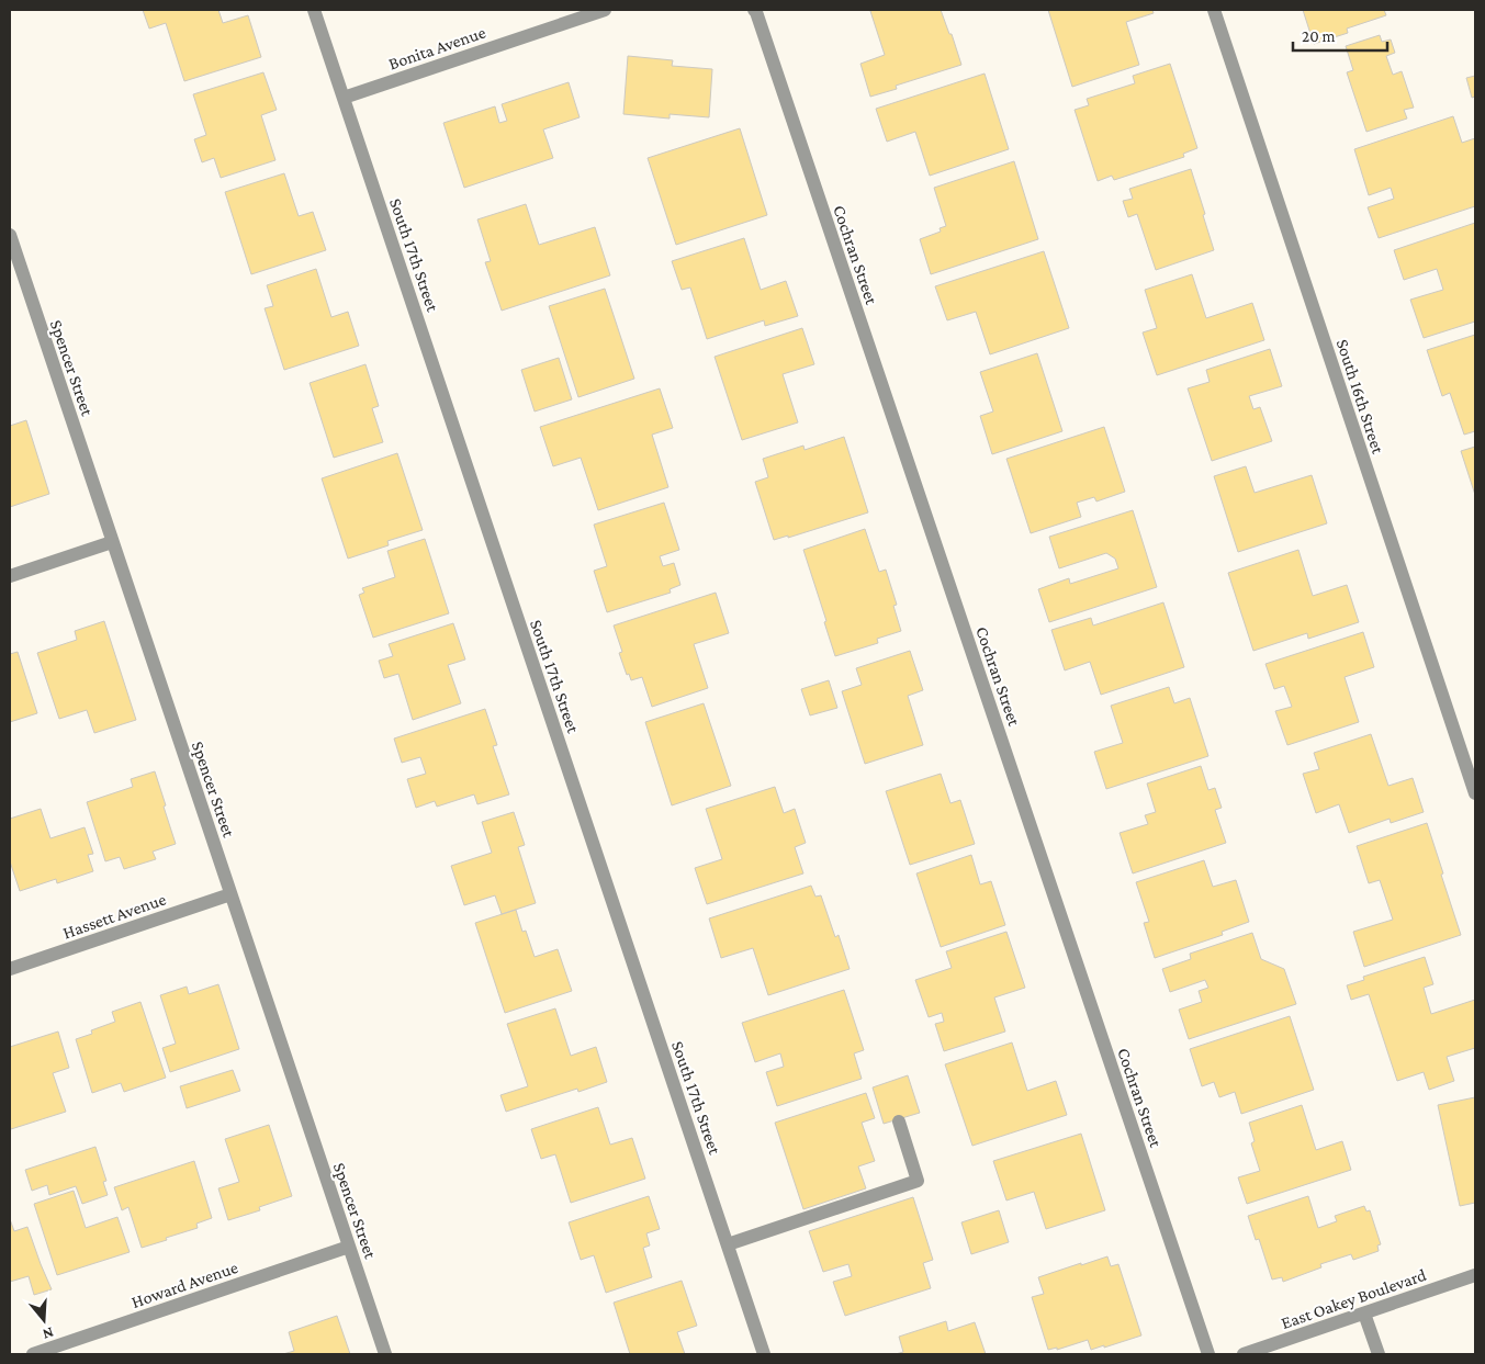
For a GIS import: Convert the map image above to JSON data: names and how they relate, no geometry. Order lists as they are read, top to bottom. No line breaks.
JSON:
{"streets":{"street":["Bonita Avenue","South 17th Street","Cochran Street","Spencer Street","South 16th Street","Hassett Avenue","Howard Avenue","East Oakey Boulevard"]},"crossings":[["Bonita Avenue","South 17th Street"],["Spencer Street","Hassett Avenue"],["Spencer Street","Howard Avenue"]],"scale_bar":"20 m","north":"bottom"}
